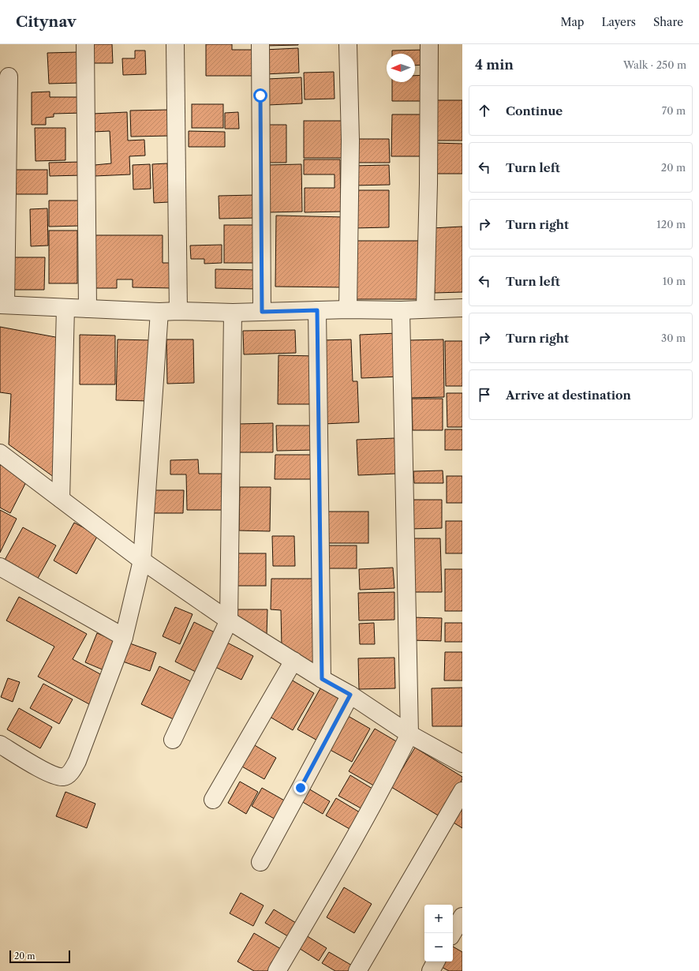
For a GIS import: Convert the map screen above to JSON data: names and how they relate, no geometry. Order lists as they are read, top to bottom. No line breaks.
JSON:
{"scale_bar":"20 m","north":"left","page":{"header":"Citynav","nav":["Map","Layers","Share"],"heading":["4 min","Walk · 250 m"],"list":[["Continue","70 m"],["Turn left","20 m"],["Turn right","120 m"],["Turn left","10 m"],["Turn right","30 m"],"Arrive at destination"],"map_buttons":["+","−"],"scale":"20 m"}}
